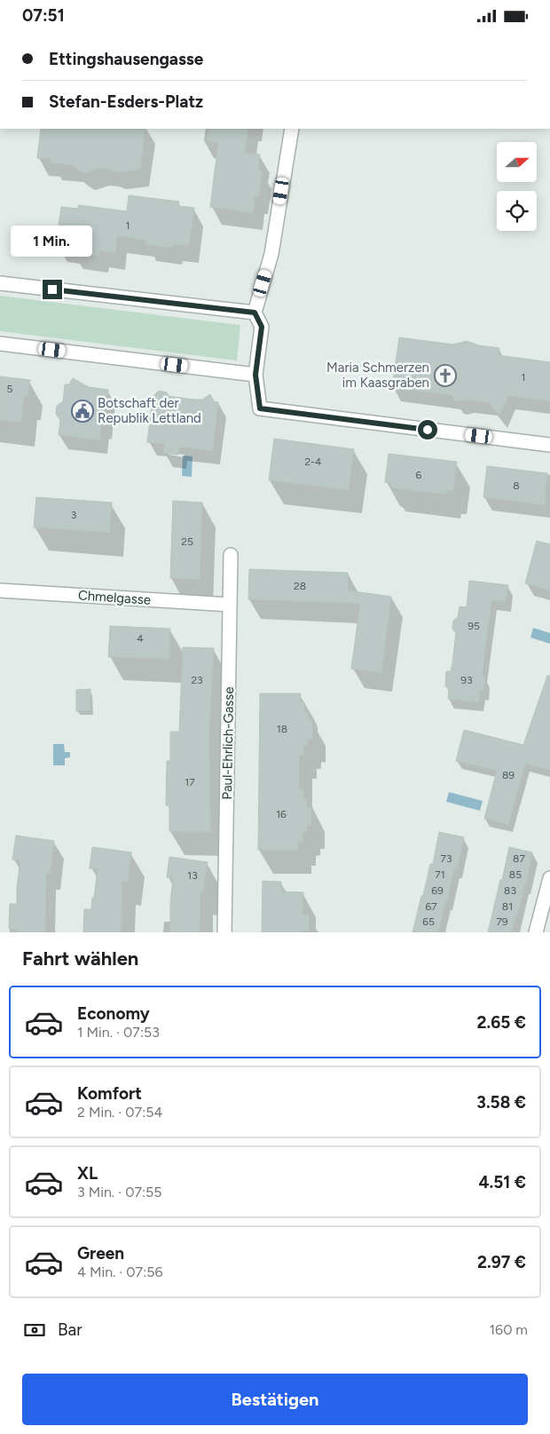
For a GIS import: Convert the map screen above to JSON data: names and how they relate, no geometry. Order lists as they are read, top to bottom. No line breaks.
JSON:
{"streets":{"street":["Chmelgasse","Paul-Ehrlich-Gasse"]},"crossings":[["Chmelgasse","Paul-Ehrlich-Gasse"]],"places":{"church":["Maria Schmerzen im Kaasgraben"],"public building":["Botschaft der Republik Lettland"]},"house_numbers":["1","1","5","2-4","6","8","3","25","28","95","4","23","93","18","89","17","16","73","87","71","85","13","69","83","67","81","65","79"],"north":"right","page":{"status":"07:51","banner":["Ettingshausengasse","Stefan-Esders-Platz"],"bubble":"1 Min.","heading":"Fahrt wählen","list":[{"name":"Economy","note":"1 Min. · 07:53","value":"2.65 €"},{"name":"Komfort","note":"2 Min. · 07:54","value":"3.58 €"},{"name":"XL","note":"3 Min. · 07:55","value":"4.51 €"},{"name":"Green","note":"4 Min. · 07:56","value":"2.97 €"}],"pay":["Bar","160 m"],"buttons":"Bestätigen"}}
